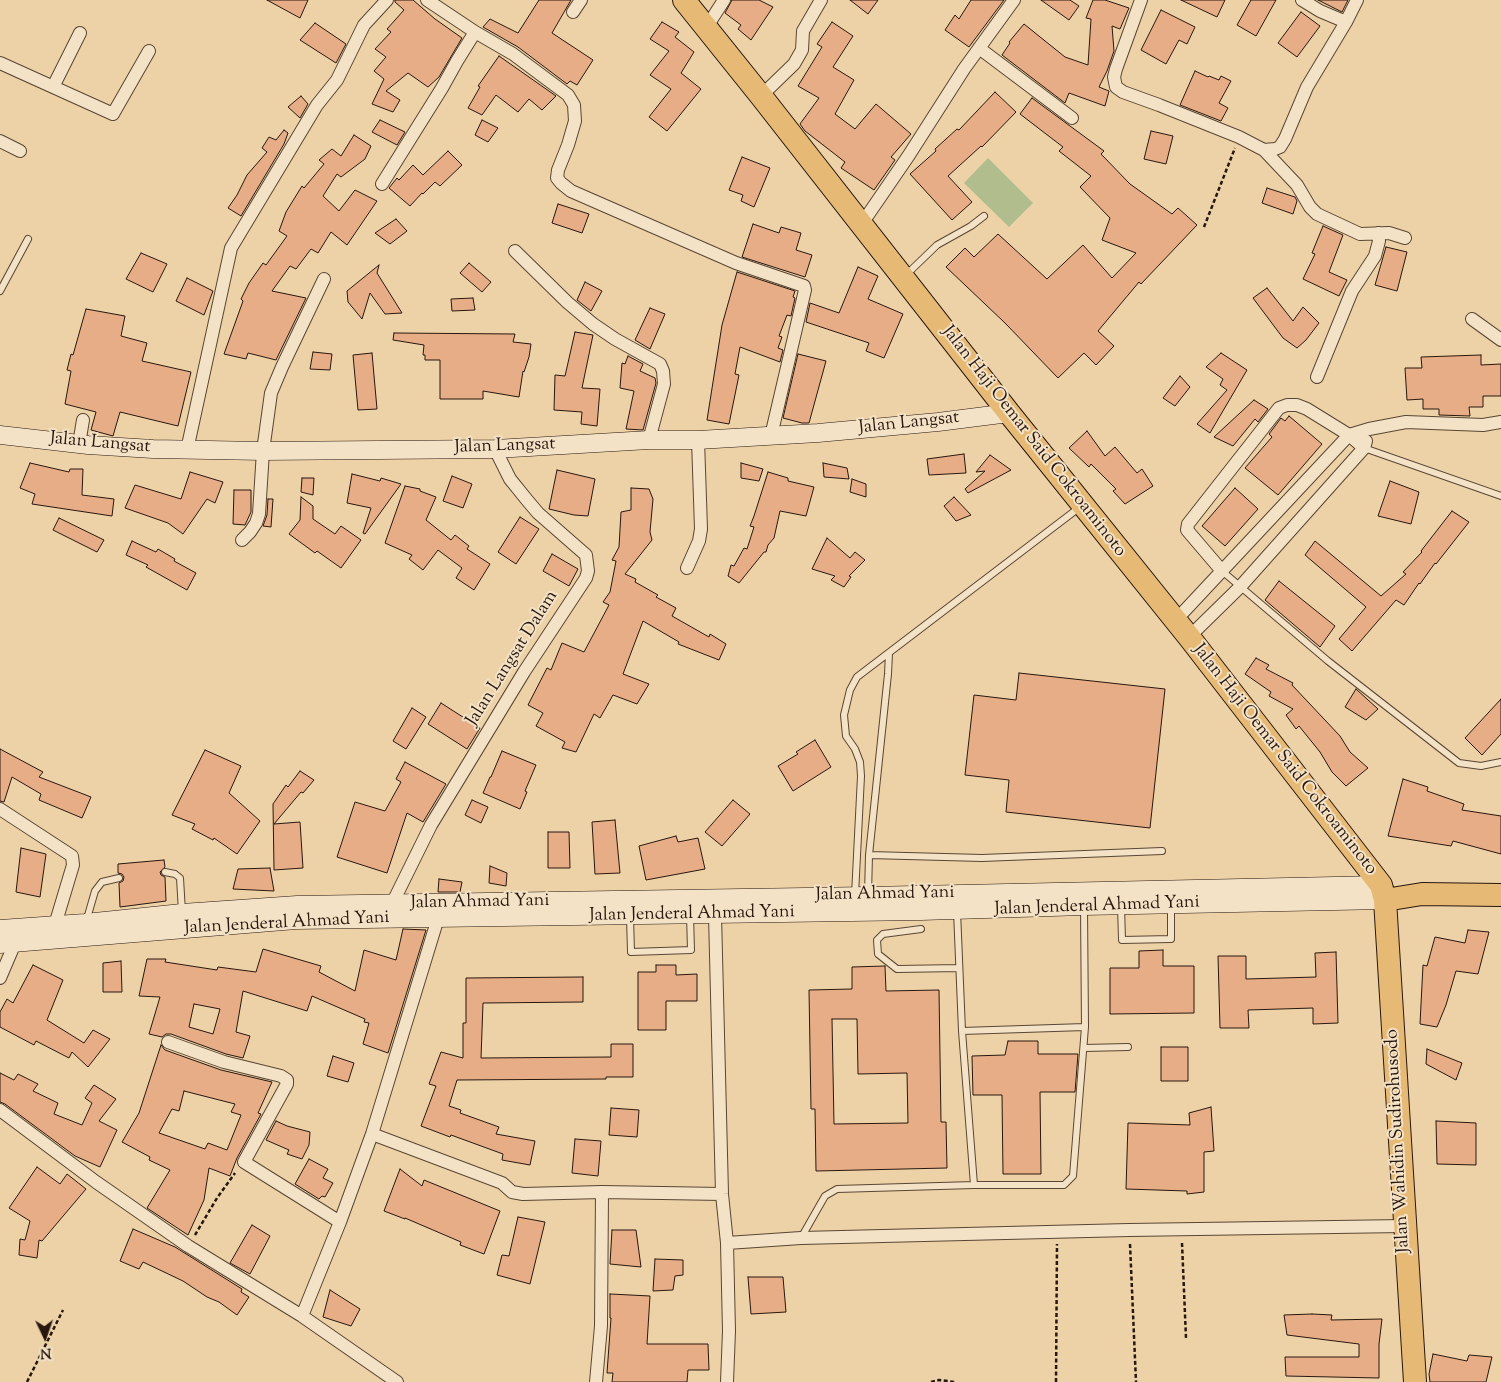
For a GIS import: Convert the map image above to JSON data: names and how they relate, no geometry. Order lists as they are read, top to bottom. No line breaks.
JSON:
{"streets":{"highway":["Jalan Haji Oemar Said Cokroaminoto","Jalan Wahidin Sudirohusodo"],"main road":["Jalan Langsat","Jalan Ahmad Yani","Jalan Jenderal Ahmad Yani"],"street":["Jalan Langsat Dalam"]},"crossings":[["Jalan Langsat","Jalan Haji Oemar Said Cokroaminoto"],["Jalan Langsat","Jalan Langsat Dalam"],["Jalan Haji Oemar Said Cokroaminoto","Jalan Ahmad Yani"],["Jalan Haji Oemar Said Cokroaminoto","Jalan Jenderal Ahmad Yani"],["Jalan Haji Oemar Said Cokroaminoto","Jalan Wahidin Sudirohusodo"],["Jalan Langsat Dalam","Jalan Ahmad Yani"],["Jalan Ahmad Yani","Jalan Jenderal Ahmad Yani"],["Jalan Ahmad Yani","Jalan Wahidin Sudirohusodo"],["Jalan Jenderal Ahmad Yani","Jalan Wahidin Sudirohusodo"]],"north":"bottom"}
